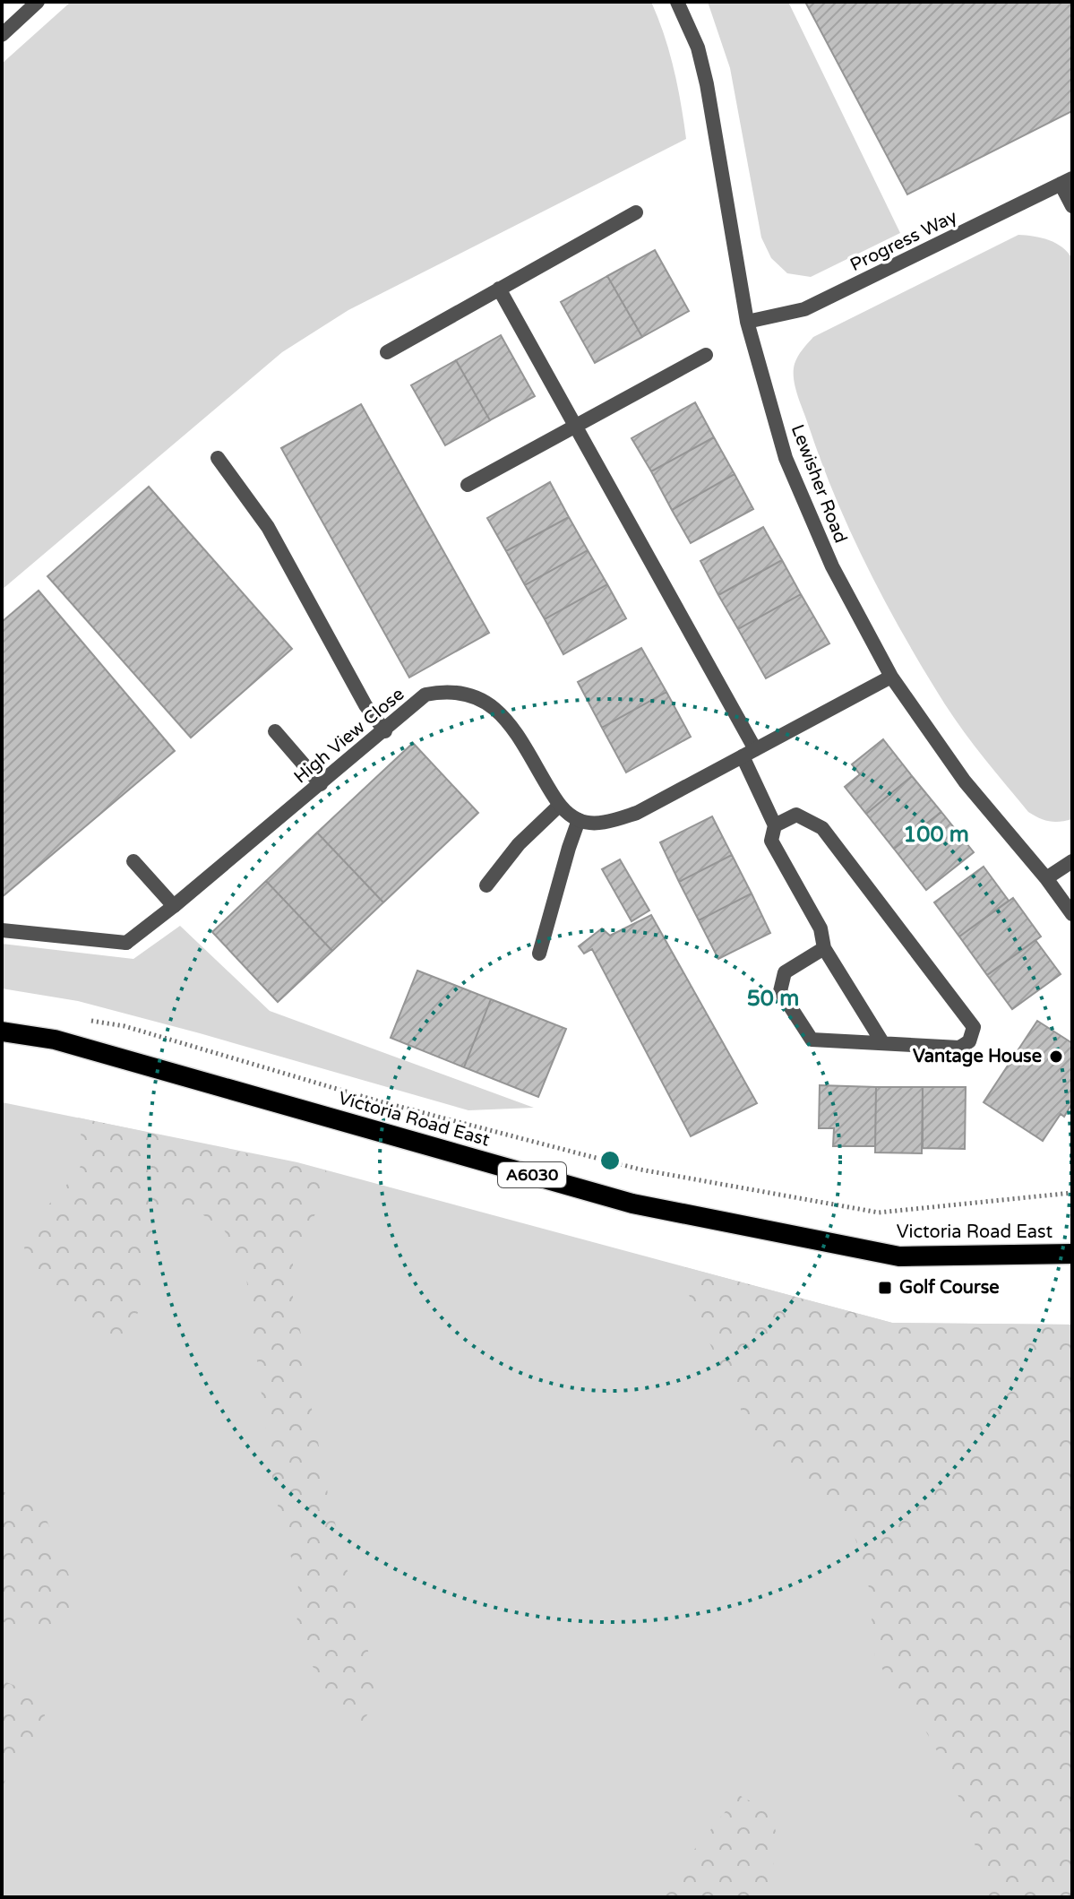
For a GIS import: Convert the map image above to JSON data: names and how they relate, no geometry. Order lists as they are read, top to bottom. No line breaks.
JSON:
{"streets":{"highway":["Victoria Road East","A6030"],"street":["Progress Way","Lewisher Road","High View Close"]},"crossings":[["Progress Way","Lewisher Road"]],"places":{"other":["Vantage House"],"transit":["Golf Course"]},"rings":["100 m","50 m"]}
